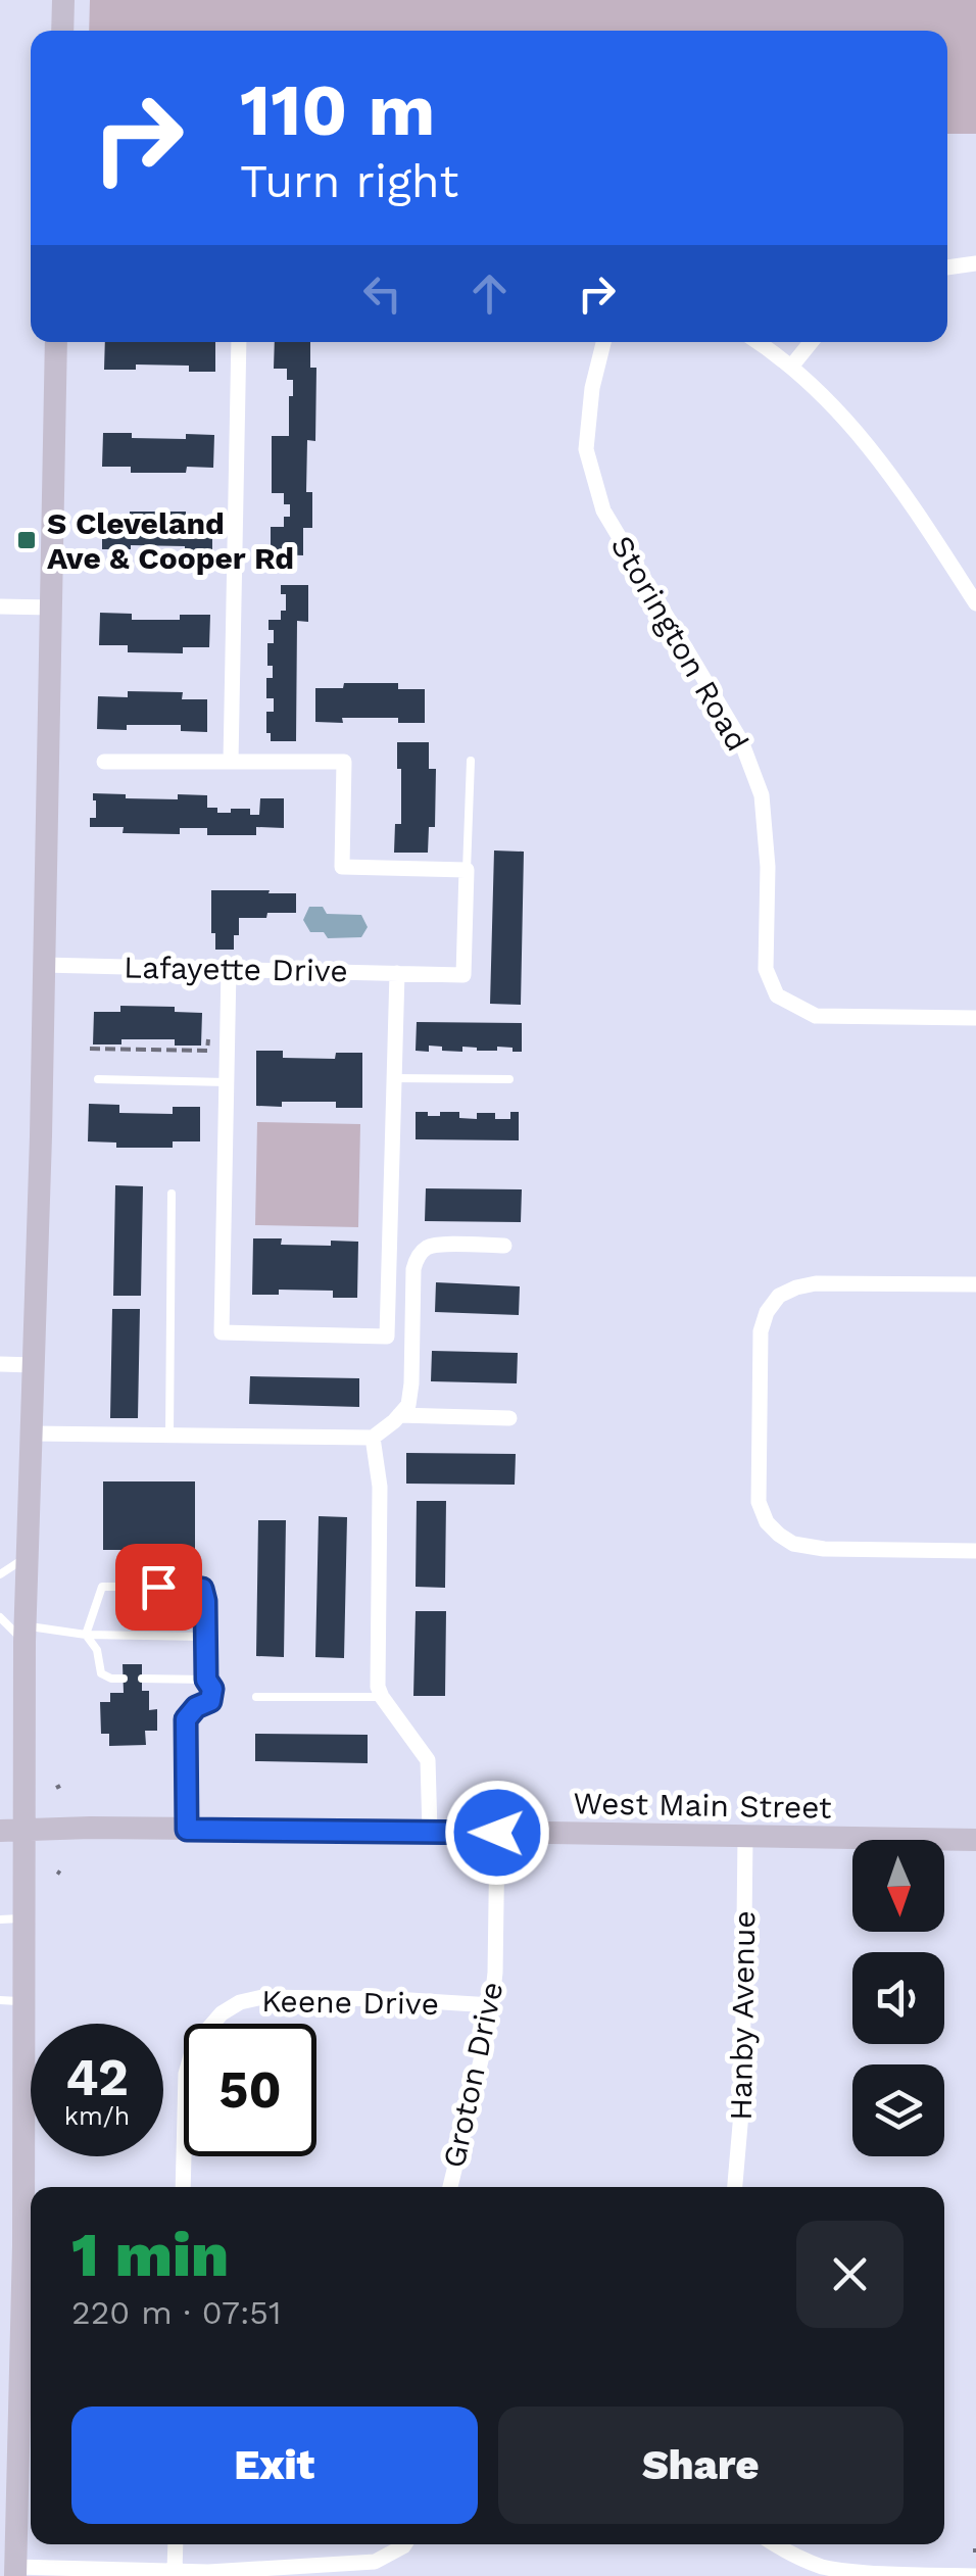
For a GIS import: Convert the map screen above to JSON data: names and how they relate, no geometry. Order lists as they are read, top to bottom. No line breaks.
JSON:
{"streets":{"main road":["West Main Street"],"street":["Storington Road","Lafayette Drive","Keene Drive","Hanby Avenue","Groton Drive"]},"crossings":[["West Main Street","Hanby Avenue"],["West Main Street","Groton Drive"],["Keene Drive","Groton Drive"]],"places":{"transit":["S Cleveland Ave & Cooper Rd"]},"north":"bottom","page":{"turn":["110 m","Turn right"],"speed":"42 km/h","limit":"50","heading":["1 min","220 m · 07:51"],"buttons":["Exit","Share"]}}
